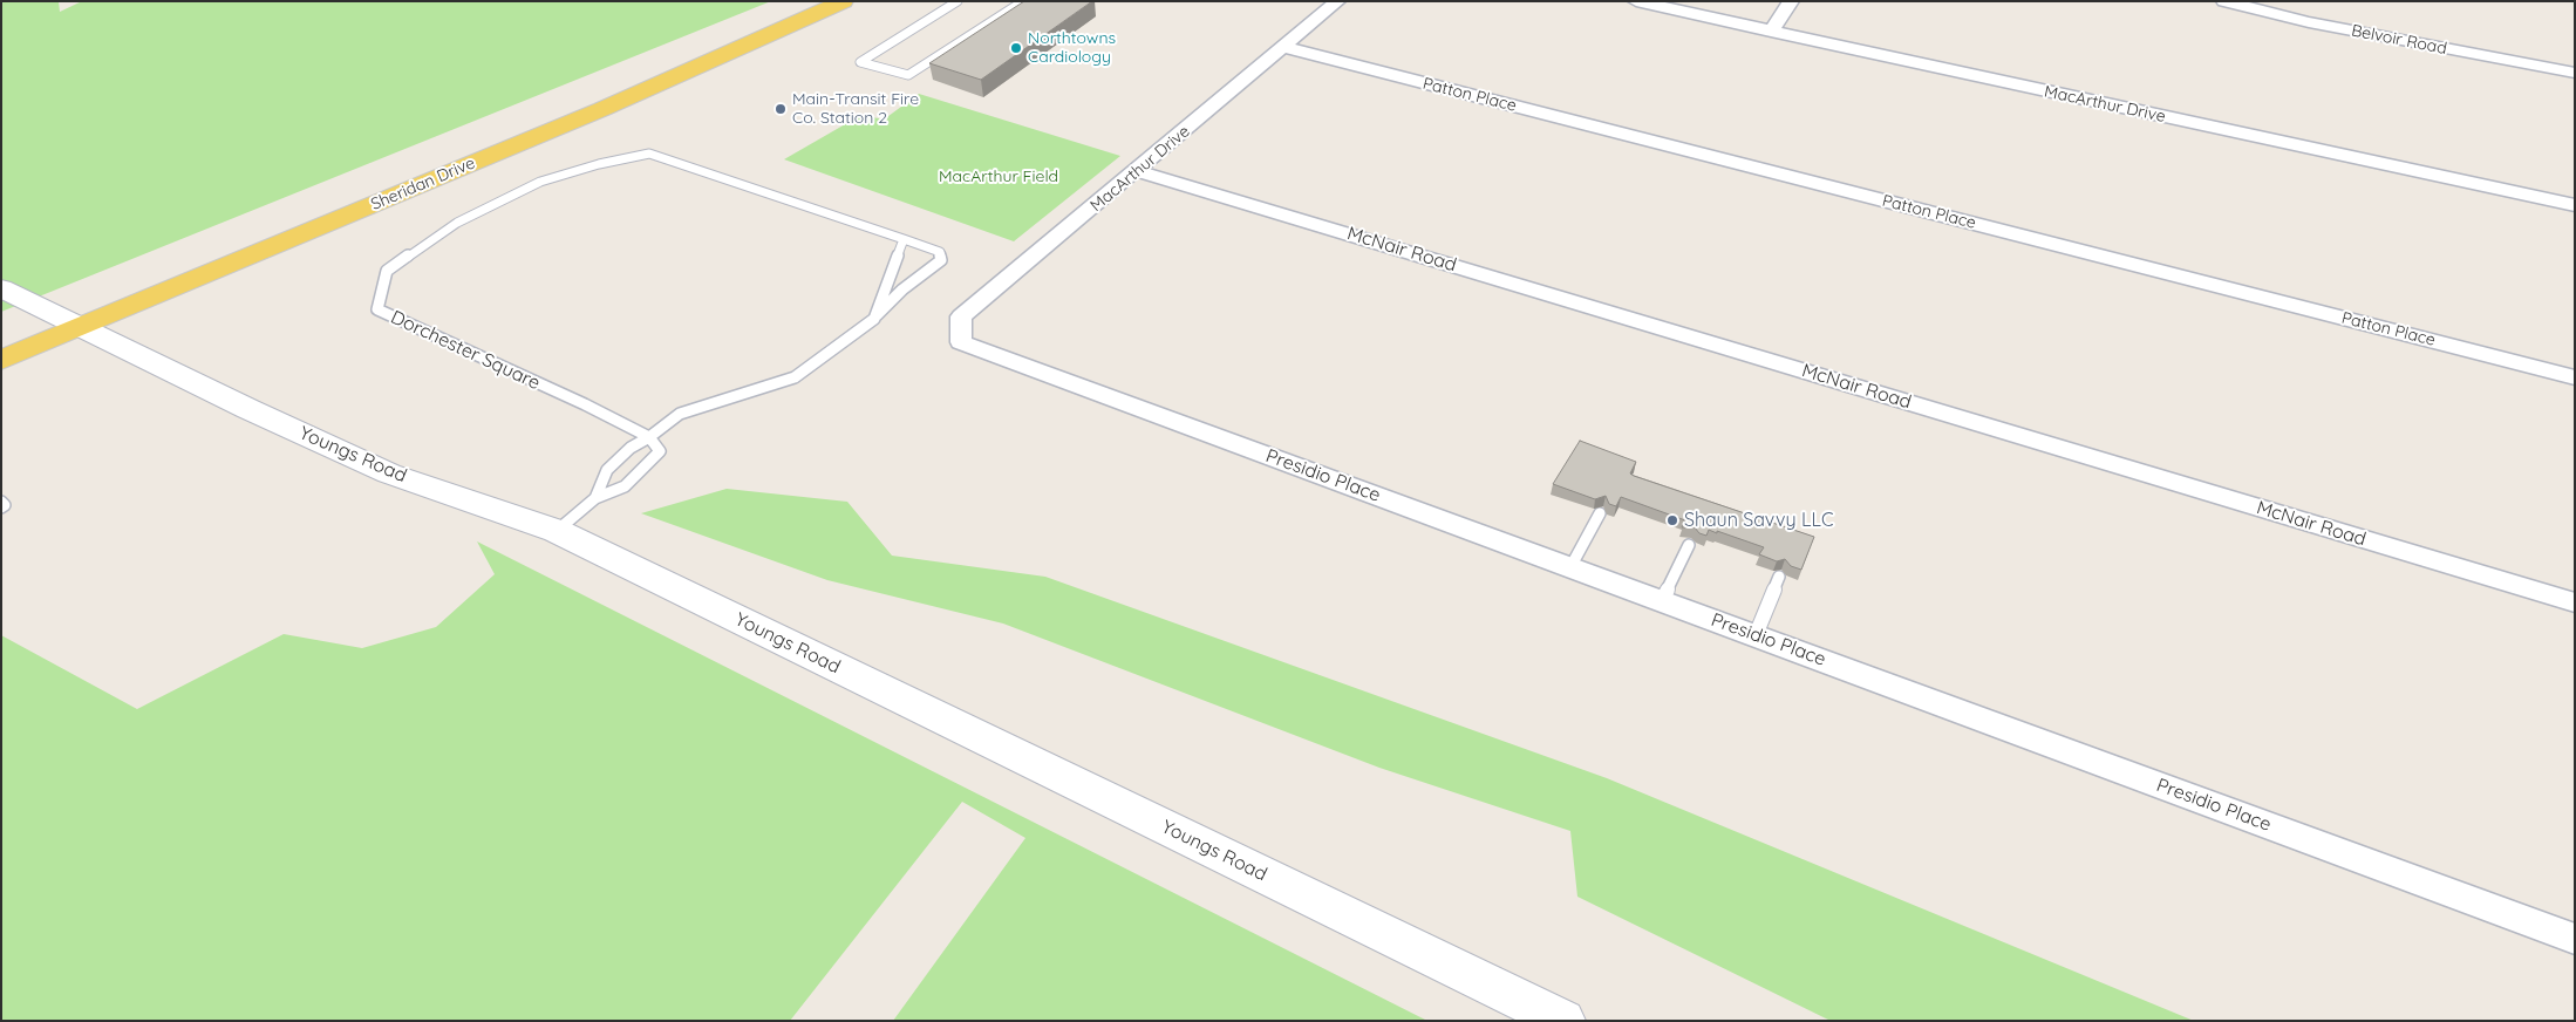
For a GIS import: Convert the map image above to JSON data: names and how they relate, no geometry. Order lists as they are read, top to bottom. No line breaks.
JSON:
{"streets":{"main road":["Sheridan Drive"],"street":["Belvoir Road","Patton Place","MacArthur Drive","McNair Road","Youngs Road","Presidio Place"],"lane":["Dorchester Square"]},"crossings":[["Patton Place","MacArthur Drive"],["MacArthur Drive","McNair Road"],["MacArthur Drive","Presidio Place"],["Sheridan Drive","Youngs Road"],["Dorchester Square","Youngs Road"]],"parks":["MacArthur Field"],"places":["Northtowns Cardiology","Main-Transit Fire Co. Station 2","Shaun Savvy LLC"]}
